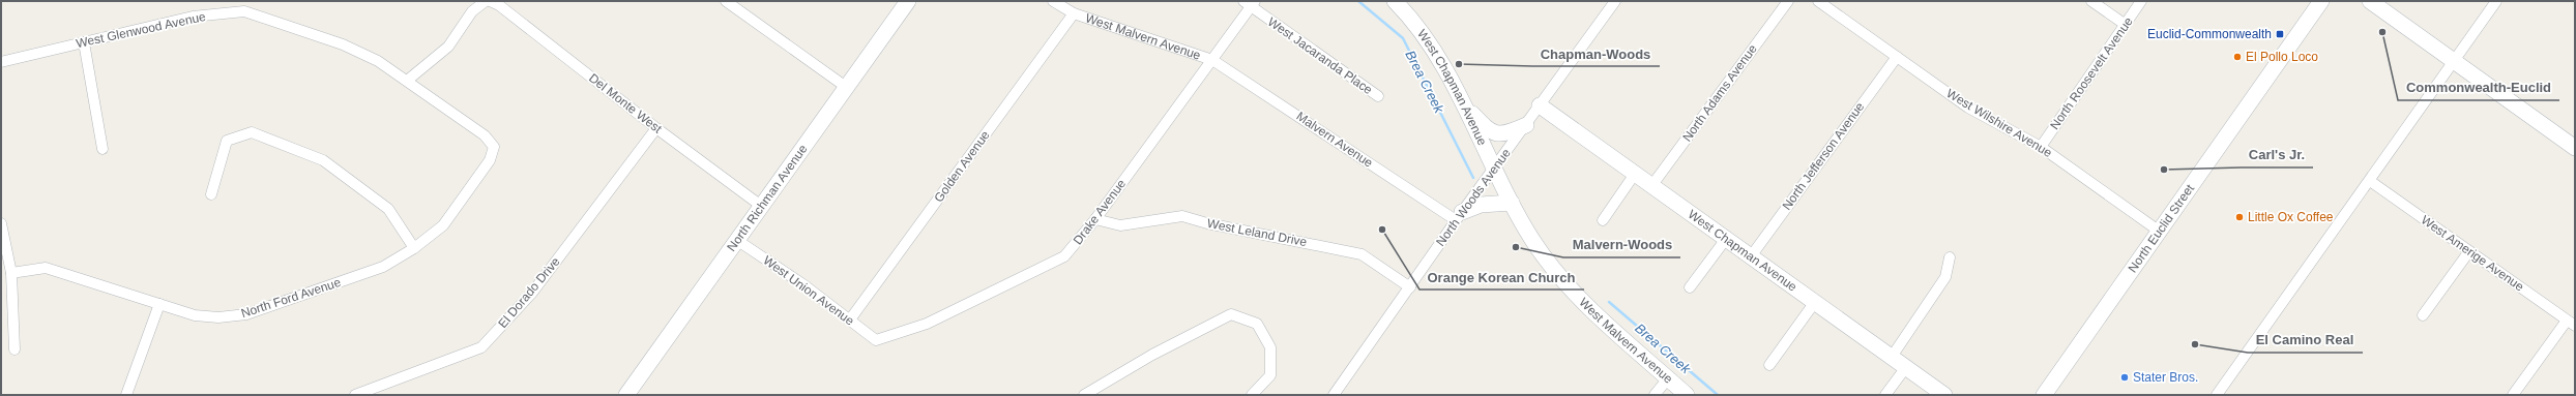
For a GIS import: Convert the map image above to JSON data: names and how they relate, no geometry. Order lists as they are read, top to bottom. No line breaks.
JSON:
{"streets":{"main road":["West Malvern Avenue","West Chapman Avenue","North Richman Avenue","North Euclid Street"],"street":["West Glenwood Avenue","West Jacaranda Place","North Roosevelt Avenue","North Adams Avenue","Del Monte West","West Wilshire Avenue","Malvern Avenue","North Jefferson Avenue","Golden Avenue","North Woods Avenue","Drake Avenue","West Leland Drive","West Amerige Avenue","West Union Avenue","El Dorado Drive","North Ford Avenue"]},"crossings":[["West Glenwood Avenue","North Ford Avenue"],["West Malvern Avenue","West Chapman Avenue"],["West Malvern Avenue","Malvern Avenue"],["West Malvern Avenue","Golden Avenue"],["West Malvern Avenue","Drake Avenue"],["West Jacaranda Place","Drake Avenue"],["North Roosevelt Avenue","West Wilshire Avenue"],["West Chapman Avenue","North Adams Avenue"],["West Chapman Avenue","North Jefferson Avenue"],["West Chapman Avenue","North Woods Avenue"],["Del Monte West","North Richman Avenue"],["Del Monte West","El Dorado Drive"],["West Wilshire Avenue","North Jefferson Avenue"],["West Wilshire Avenue","North Euclid Street"],["Malvern Avenue","North Woods Avenue"],["Malvern Avenue","Drake Avenue"],["Golden Avenue","West Union Avenue"],["North Richman Avenue","West Union Avenue"],["North Woods Avenue","West Leland Drive"],["Drake Avenue","West Leland Drive"],["Drake Avenue","West Union Avenue"]],"water":["Brea Creek"],"places":{"other":["Commonwealth-Euclid","El Pollo Loco","Chapman-Woods","Carl's Jr.","Little Ox Coffee","Orange Korean Church","Malvern-Woods","El Camino Real","Stater Bros."],"transit":["Euclid-Commonwealth"]}}
